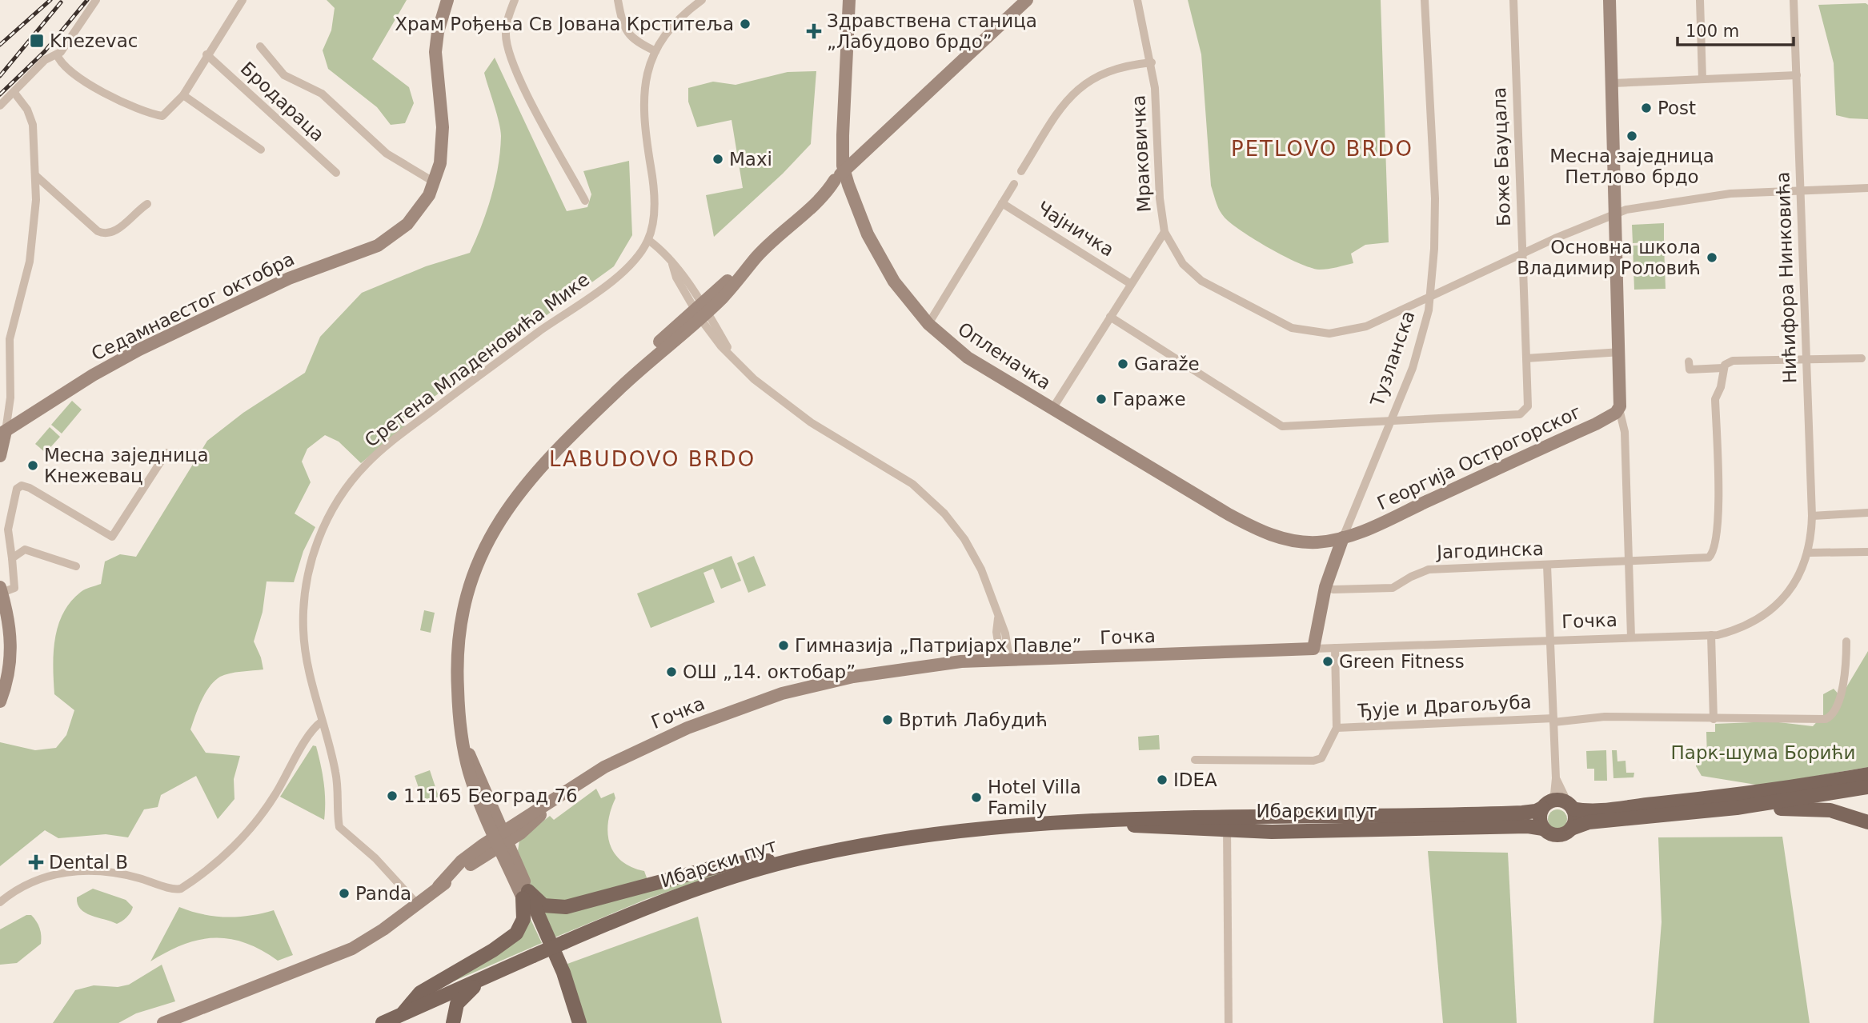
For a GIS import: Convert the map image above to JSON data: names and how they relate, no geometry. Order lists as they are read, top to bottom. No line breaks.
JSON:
{"streets":{"main road":["Ибарски пут"],"street":["Бродараца","Мраковичка","Боже Бауцала","Чајничка","Нићифора Нинковића","Седамнаестог октобра","Опленачка","Тузланска","Сретена Младеновића Мике","Георгија Острогорског","Јагодинска","Гочка","Ђује и Драгољуба"]},"crossings":[["Мраковичка","Боже Бауцала"],["Мраковичка","Нићифора Нинковића"],["Мраковичка","Тузланска"],["Боже Бауцала","Тузланска"],["Нићифора Нинковића","Гочка"],["Опленачка","Тузланска"],["Опленачка","Георгија Острогорског"],["Тузланска","Георгија Острогорског"],["Тузланска","Јагодинска"],["Тузланска","Гочка"],["Сретена Младеновића Мике","Гочка"],["Јагодинска","Ђује и Драгољуба"],["Гочка","Ђује и Драгољуба"],["Ђује и Драгољуба","Ибарски пут"]],"districts":["PETLOVO BRDO","LABUDOVO BRDO"],"parks":["Парк-шума Борићи"],"places":{"other":["Храм Рођења Св Јована Крститеља","Post","Месна заједница Петлово брдо","Maxi","Основна школа Владимир Роловић","Garaže","Гараже","Месна заједница Кнежевац","Гимназија „Патријарх Павле”","Green Fitness","ОШ „14. октобар”","Вртић Лабудић","IDEA","11165 Београд 76","Hotel Villa Family","Panda"],"health":["Здравствена станица „Лабудово брдо”","Dental B"],"transit":["Knezevac"]},"scale_bar":"100 m"}
